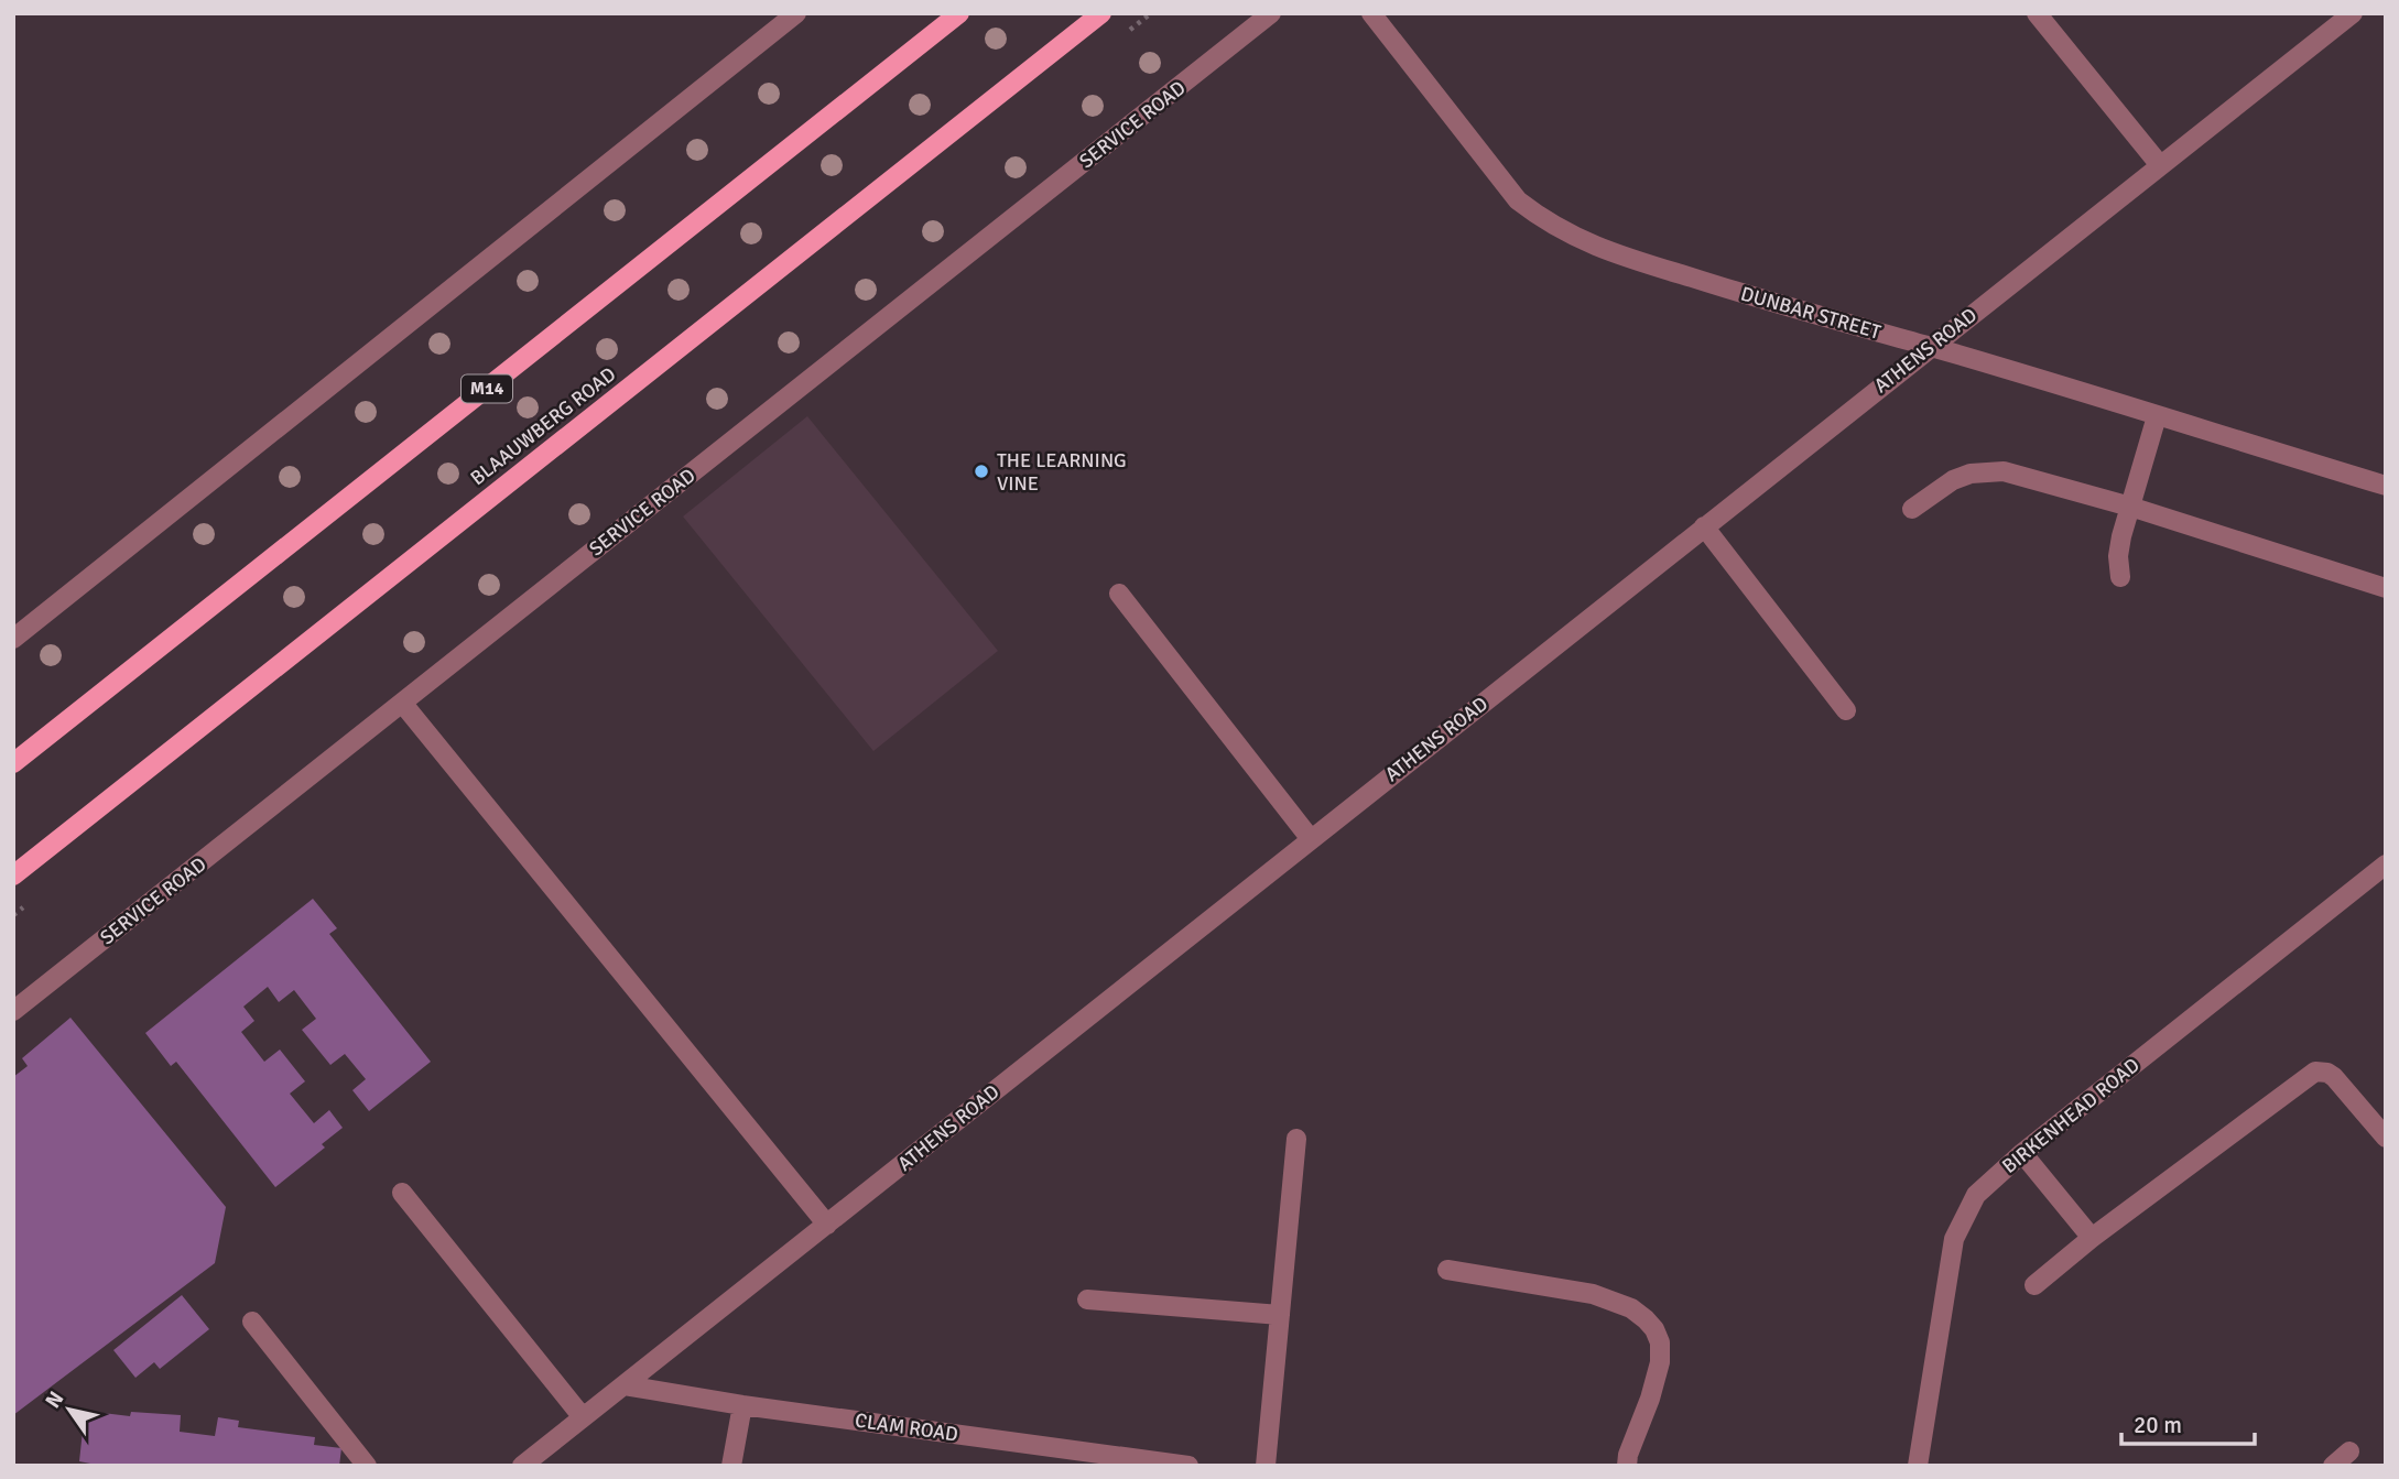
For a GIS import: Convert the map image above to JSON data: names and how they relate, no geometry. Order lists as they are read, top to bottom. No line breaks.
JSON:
{"streets":{"main road":["M14","BLAAUWBERG ROAD"],"street":["SERVICE ROAD","DUNBAR STREET","ATHENS ROAD","BIRKENHEAD ROAD","CLAM ROAD"]},"crossings":[["DUNBAR STREET","ATHENS ROAD"],["ATHENS ROAD","CLAM ROAD"]],"places":["THE LEARNING VINE"],"scale_bar":"20 m","north":"top left"}
